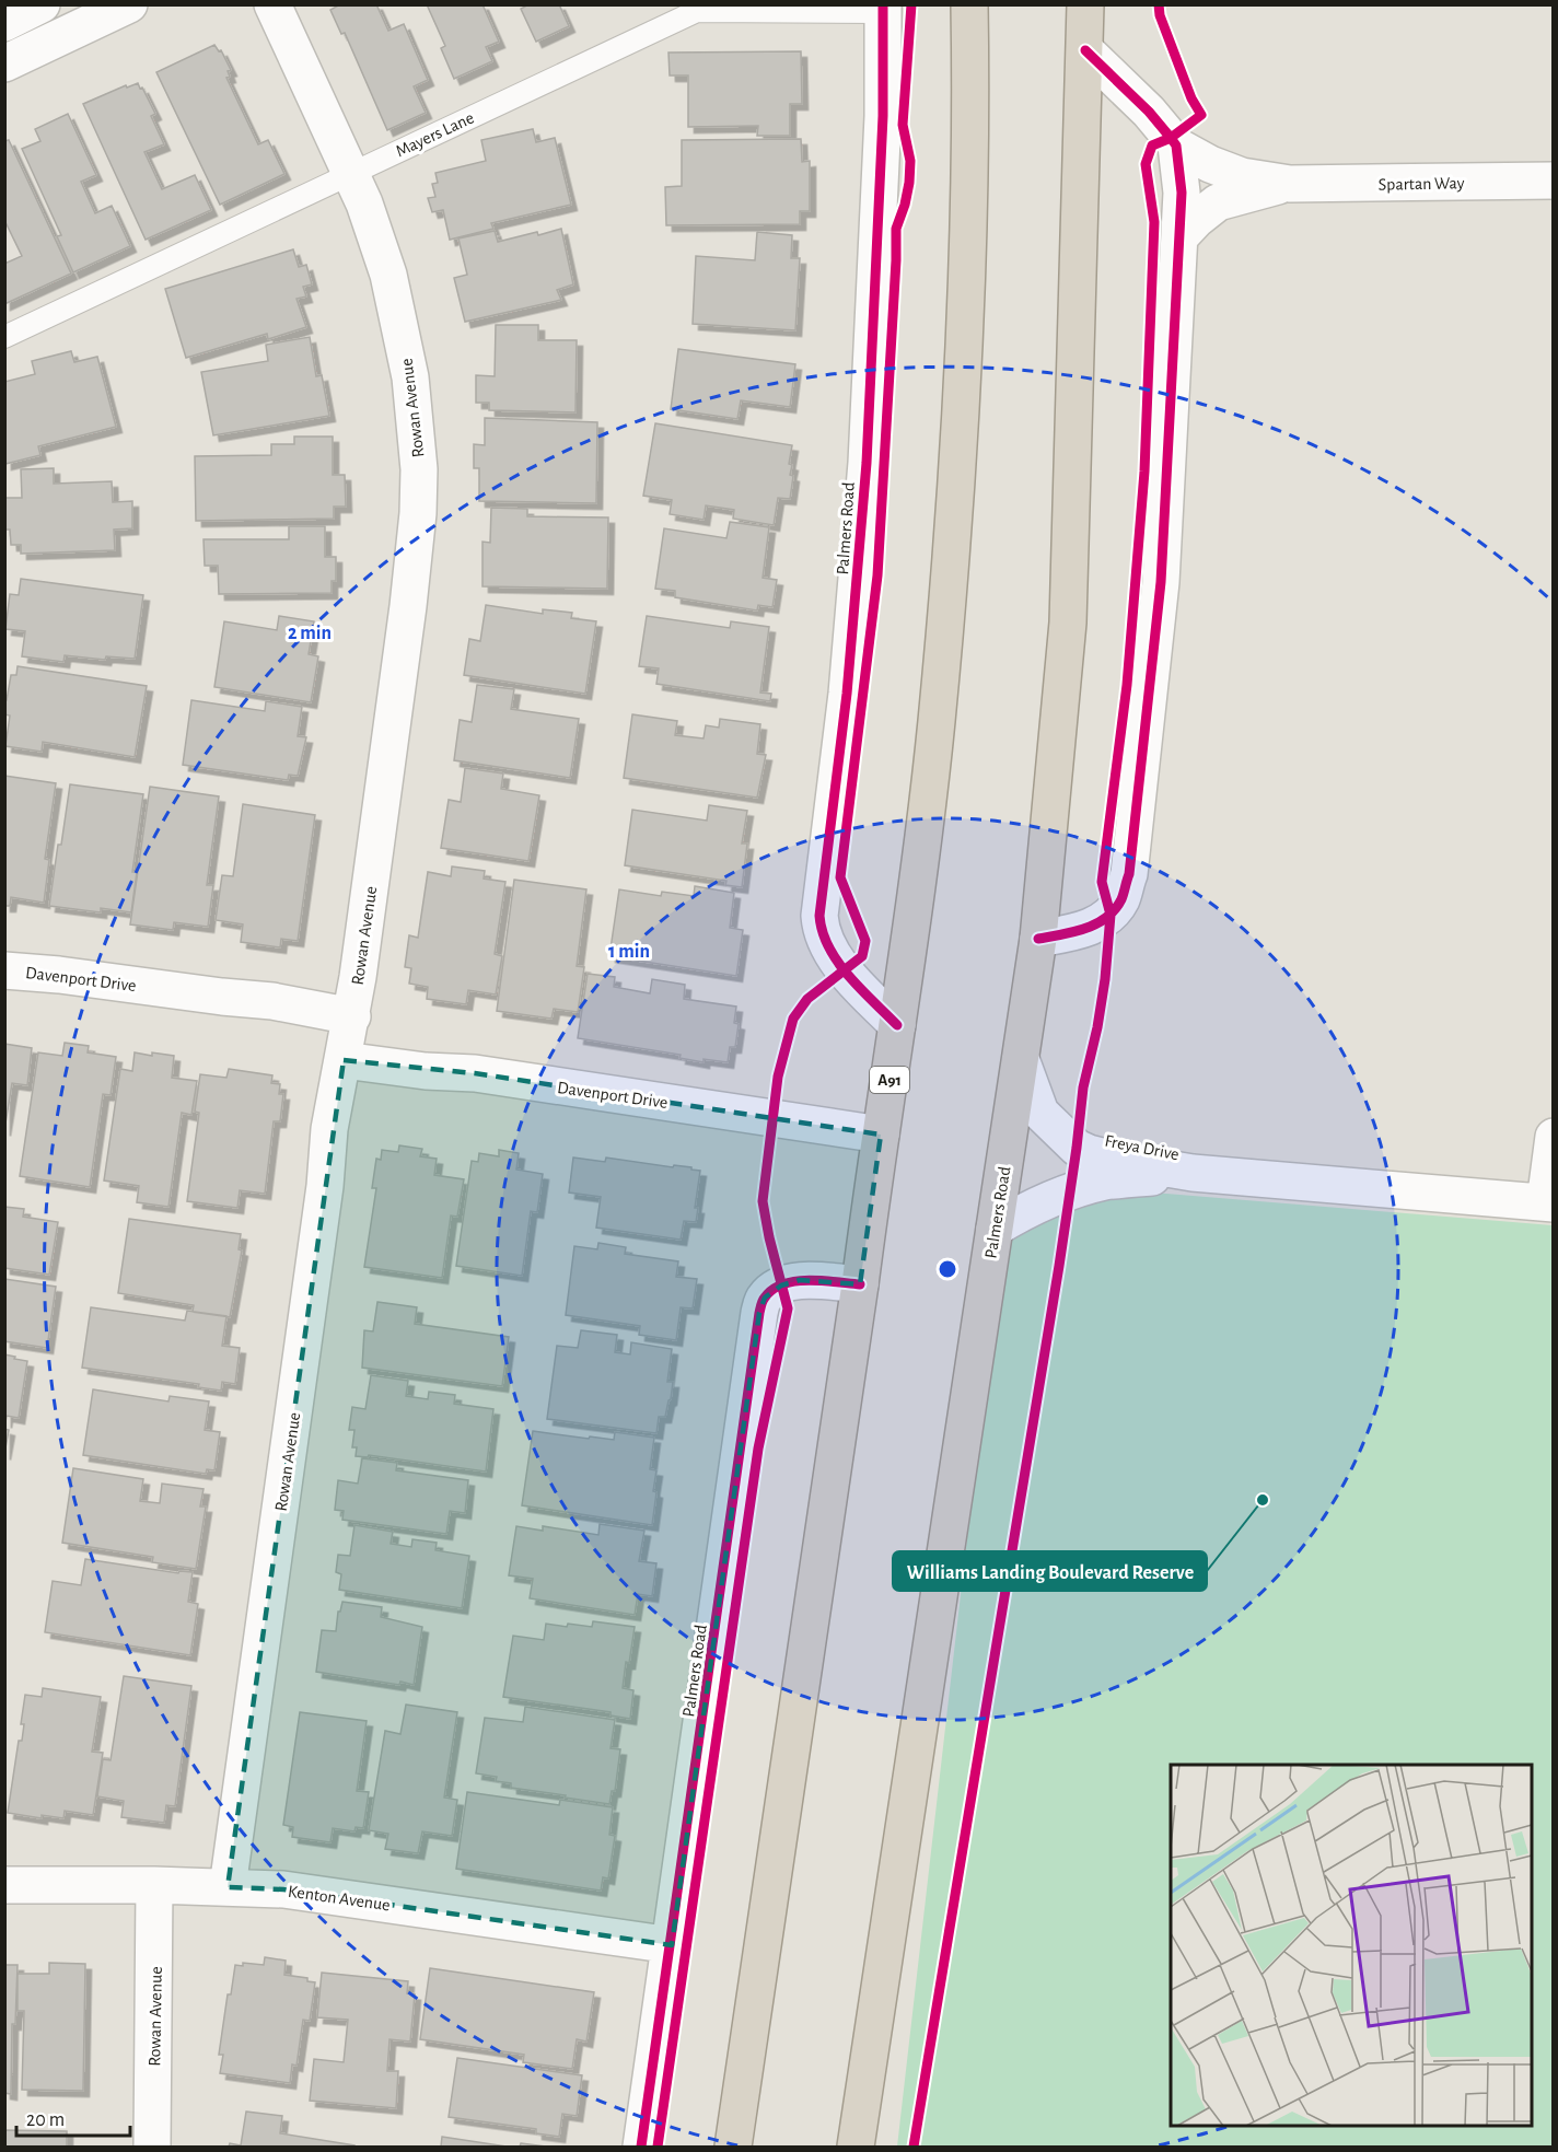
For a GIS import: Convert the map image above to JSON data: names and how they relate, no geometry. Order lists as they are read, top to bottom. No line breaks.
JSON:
{"streets":{"highway":["Palmers Road","A91"],"street":["Spartan Way","Rowan Avenue","Davenport Drive","Freya Drive","Kenton Avenue"],"lane":["Mayers Lane"]},"crossings":[["Mayers Lane","Rowan Avenue"],["Mayers Lane","Palmers Road"],["Rowan Avenue","Davenport Drive"],["Rowan Avenue","Kenton Avenue"],["Palmers Road","A91"],["Palmers Road","Freya Drive"],["Palmers Road","Kenton Avenue"],["Davenport Drive","A91"]],"places":["Williams Landing Boulevard Reserve"],"scale_bar":"20 m","rings":["2 min","1 min"]}
